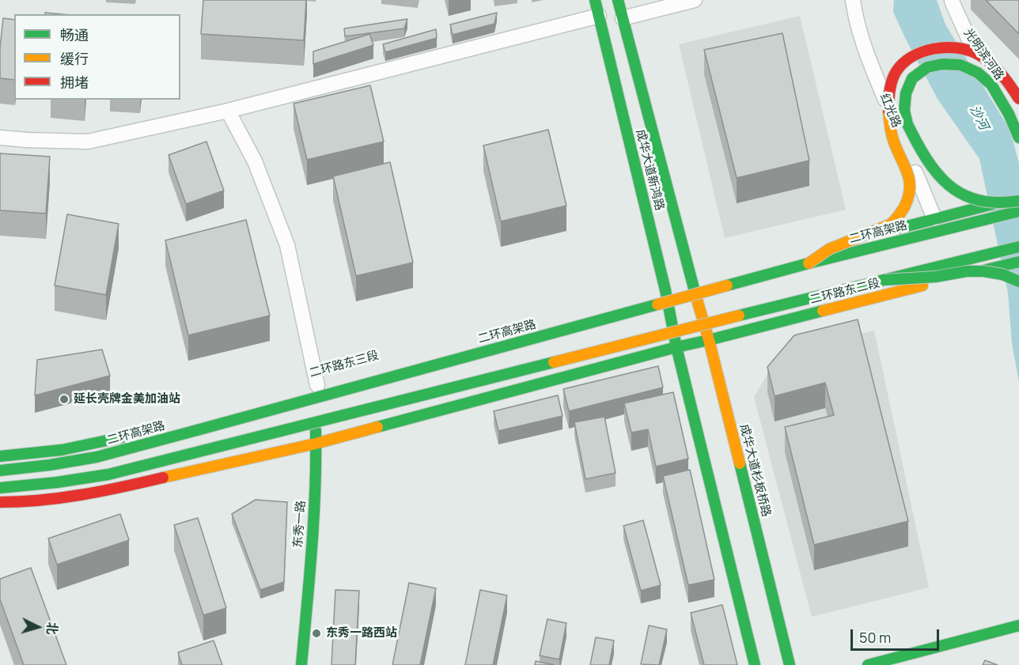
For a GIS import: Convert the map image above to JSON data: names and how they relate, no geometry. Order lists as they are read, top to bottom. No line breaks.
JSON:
{"streets":{"main road":["成华大道新鸿路","二环高架路","二环路东二段","成华大道杉板桥路","东秀一路"],"street":["光明滨河路","红光路"]},"crossings":[["成华大道新鸿路","二环路东二段"],["成华大道新鸿路","成华大道杉板桥路"],["二环路东二段","成华大道杉板桥路"]],"water":["沙河"],"places":["延长壳牌金美加油站","东秀一路西站"],"legend":["畅通","缓行","拥堵"],"scale_bar":"50 m","north":"right"}
